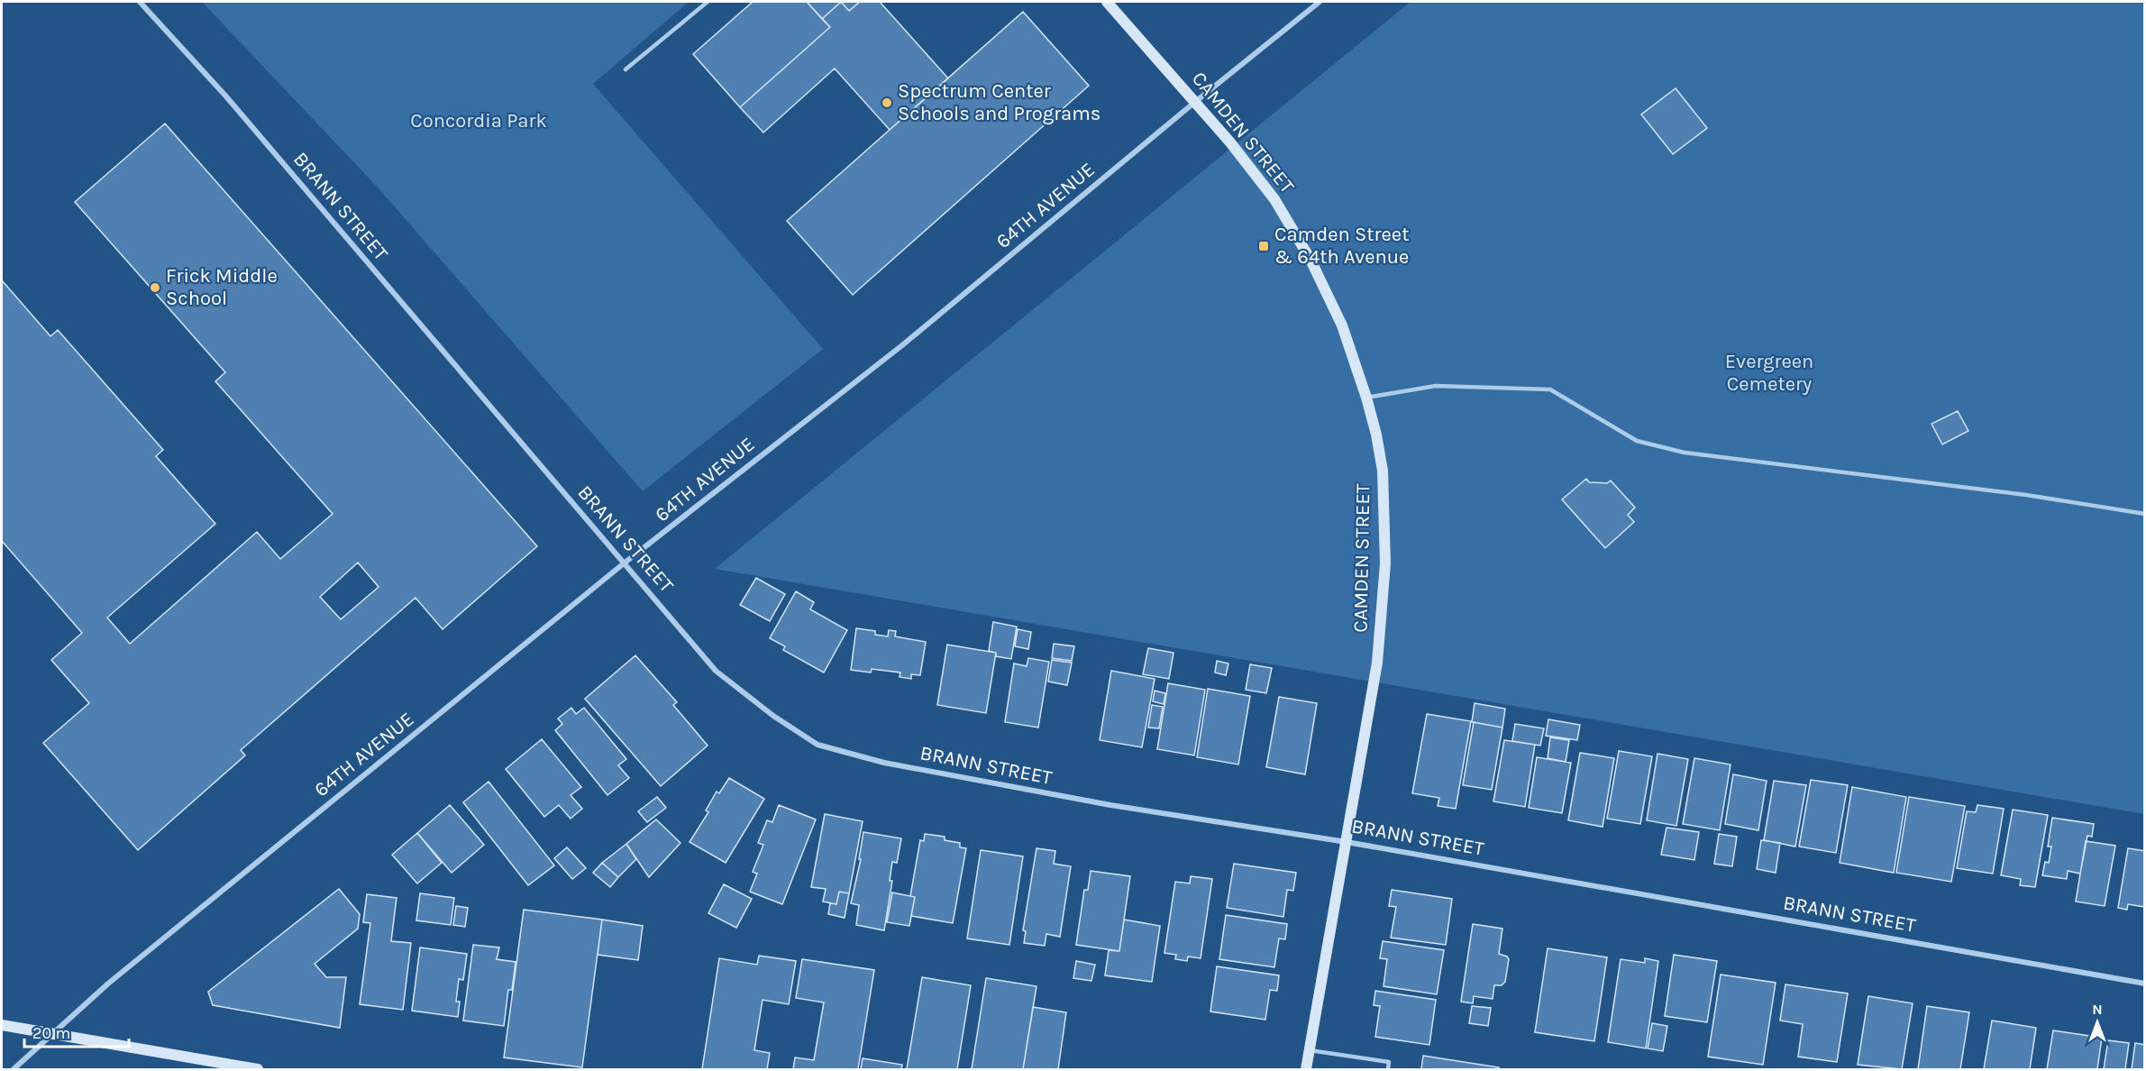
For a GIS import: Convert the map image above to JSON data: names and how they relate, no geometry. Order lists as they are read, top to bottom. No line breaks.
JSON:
{"streets":{"street":["CAMDEN STREET","64TH AVENUE","BRANN STREET"]},"crossings":[["CAMDEN STREET","64TH AVENUE"],["CAMDEN STREET","BRANN STREET"],["64TH AVENUE","BRANN STREET"]],"parks":["Concordia Park","Evergreen Cemetery"],"places":{"other":["Spectrum Center Schools and Programs","Frick Middle School"],"transit":["Camden Street & 64th Avenue"]},"scale_bar":"20 m","north":"top"}
